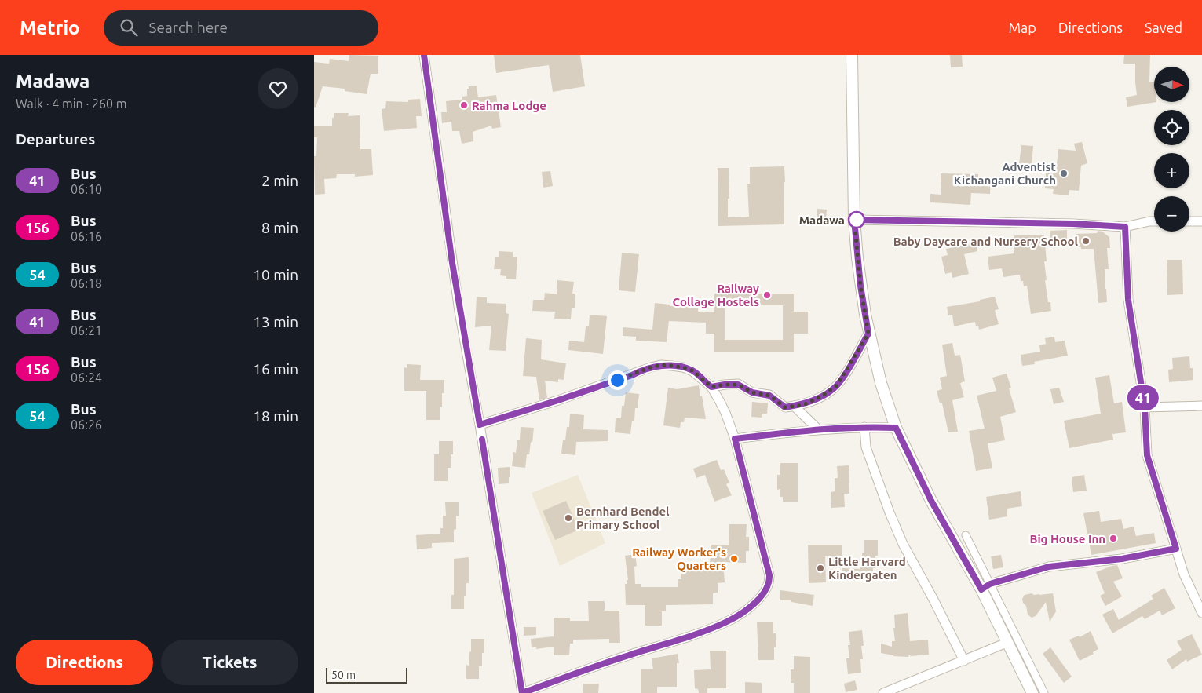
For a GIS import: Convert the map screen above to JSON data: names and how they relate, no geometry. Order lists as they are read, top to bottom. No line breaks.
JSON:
{"places":["Rahma Lodge","Adventist Kichangani Church","Madawa","Baby Daycare and Nursery School","Railway Collage Hostels","Bernhard Bendel Primary School","Big House Inn","Railway Worker's Quarters","Little Harvard Kindergaten"],"lines":["bus line 41"],"scale_bar":"50 m","north":"right","page":{"header":"Metrio","search":"Search here","nav":["Map","Directions","Saved"],"heading":[["Madawa","Walk · 4 min · 260 m"],"Departures"],"on_map":"41","map_buttons":["+","−"],"list":[{"mark":"41","name":"Bus","note":"06:10","value":"2 min"},{"mark":"156","name":"Bus","note":"06:16","value":"8 min"},{"mark":"54","name":"Bus","note":"06:18","value":"10 min"},{"mark":"41","name":"Bus","note":"06:21","value":"13 min"},{"mark":"156","name":"Bus","note":"06:24","value":"16 min"},{"mark":"54","name":"Bus","note":"06:26","value":"18 min"}],"buttons":["Directions","Tickets"],"scale":"50 m"}}
